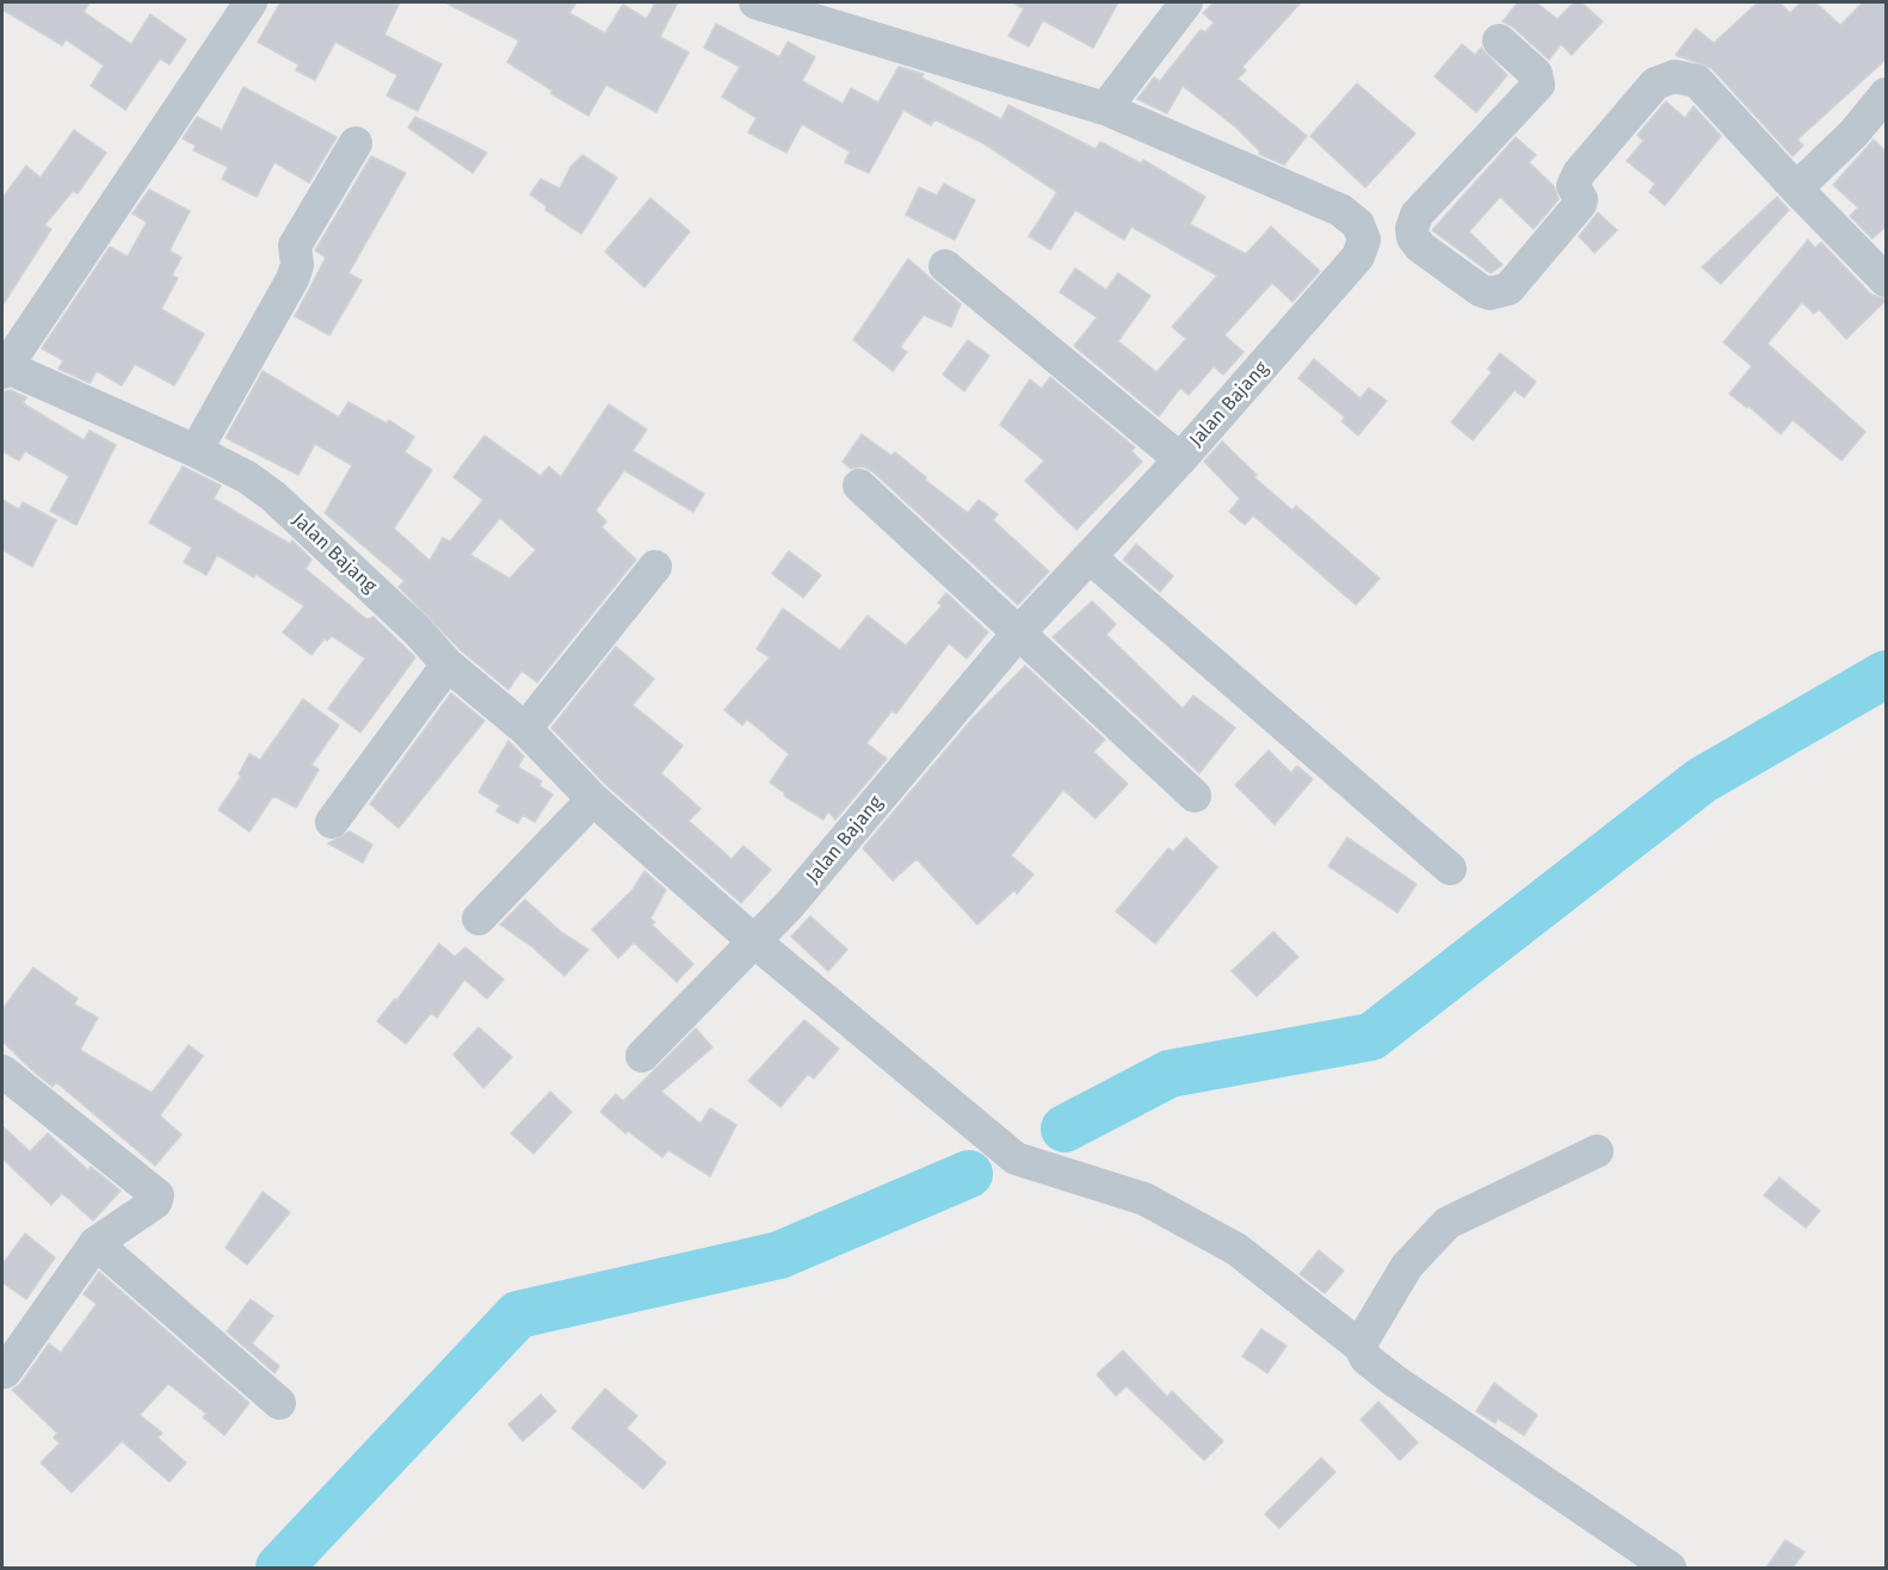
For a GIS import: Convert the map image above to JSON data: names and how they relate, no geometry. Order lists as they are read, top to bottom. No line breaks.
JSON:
{"streets":{"street":["Jalan Bajang"]}}
